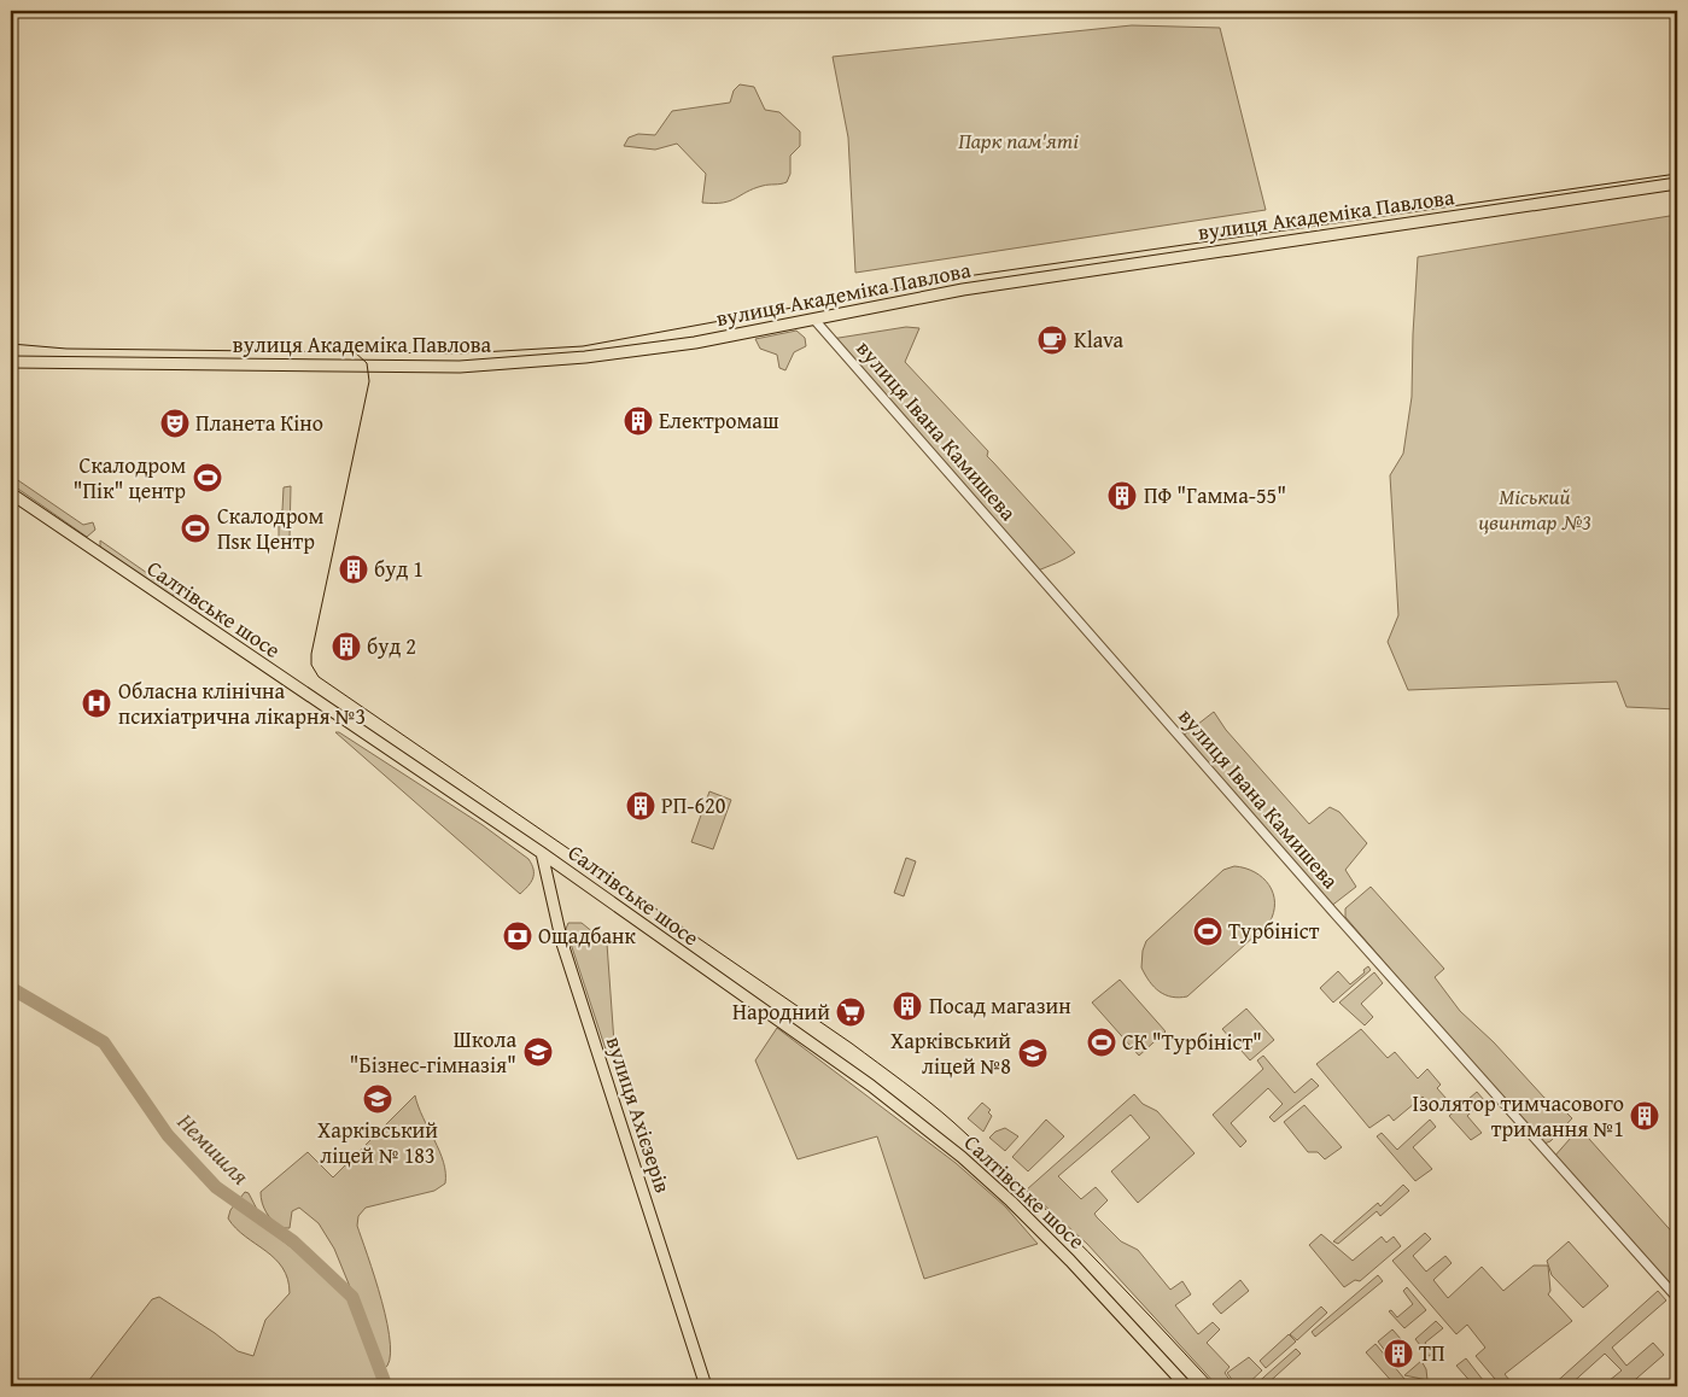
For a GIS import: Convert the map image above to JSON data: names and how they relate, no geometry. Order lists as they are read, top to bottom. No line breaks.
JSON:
{"streets":{"main road":["вулиця Академіка Павлова","Салтівське шосе","вулиця Ахієзерів"],"street":["вулиця Івана Камишева"]},"crossings":[["вулиця Академіка Павлова","вулиця Івана Камишева"],["Салтівське шосе","вулиця Ахієзерів"]],"water":["Немишля"],"parks":["Парк пам'яті","Міський цвинтар №3"],"places":{"cafe":["Klava"],"building":["Електромаш","ПФ \"Гамма-55\"","буд 1","буд 2","РП-620","Посад магазин","Ізолятор тимчасового тримання №1","ТП"],"theatre":["Планета Кіно"],"sports":["Скалодром \"Пік\" центр","Скалодром Пsк Центр","Турбініст","СК \"Турбініст\""],"hospital":["Обласна клінічна психіатрична лікарня №3"],"bank":["Ощадбанк"],"supermarket":["Народний"],"school or university":["Школа \"Бізнес-гімназія\"","Харківський ліцей №8","Харківський ліцей № 183"]}}
